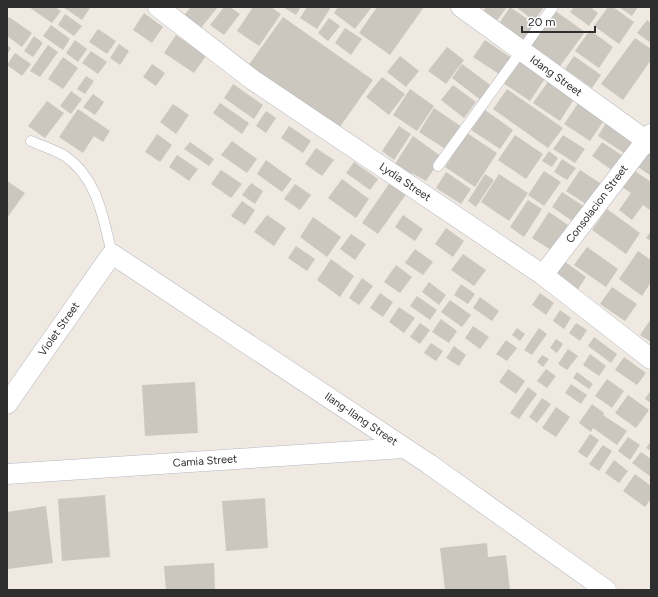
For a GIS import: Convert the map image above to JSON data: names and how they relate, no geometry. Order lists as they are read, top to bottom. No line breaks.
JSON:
{"streets":{"street":["Idang Street","Lydia Street","Consolacion Street","Violet Street","Ilang-Ilang Street","Camia Street"]},"crossings":[["Idang Street","Consolacion Street"],["Lydia Street","Consolacion Street"],["Violet Street","Ilang-Ilang Street"],["Ilang-Ilang Street","Camia Street"]],"scale_bar":"20 m"}
